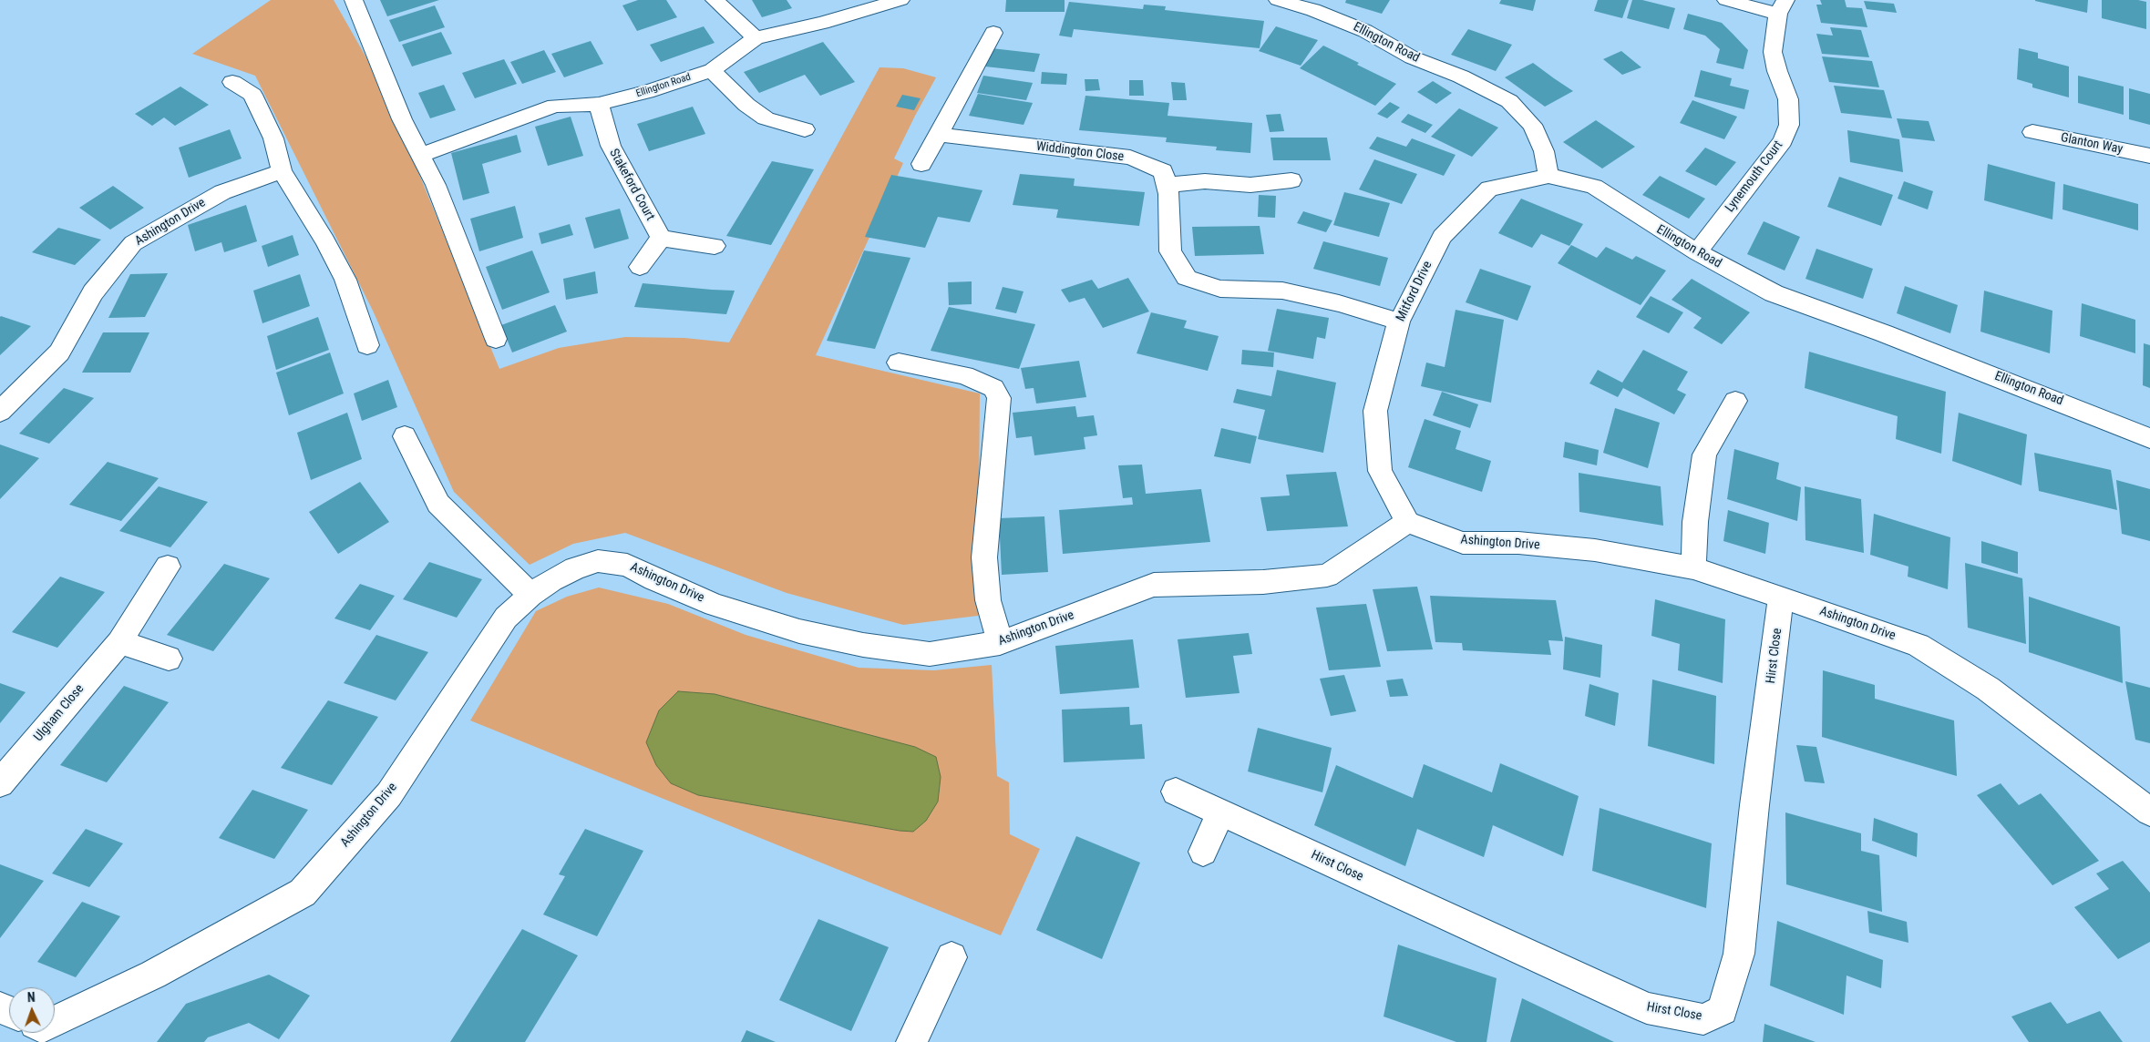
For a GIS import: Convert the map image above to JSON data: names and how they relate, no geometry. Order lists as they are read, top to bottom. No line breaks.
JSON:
{"streets":{"street":["Ellington Road","Glanton Way","Widdington Close","Lynemouth Court","Stakeford Court","Ashington Drive","Mitford Drive","Hirst Close","Ulgham Close"]},"crossings":[["Ellington Road","Lynemouth Court"],["Ellington Road","Stakeford Court"],["Ellington Road","Mitford Drive"],["Ashington Drive","Mitford Drive"],["Ashington Drive","Hirst Close"]],"north":"top"}
